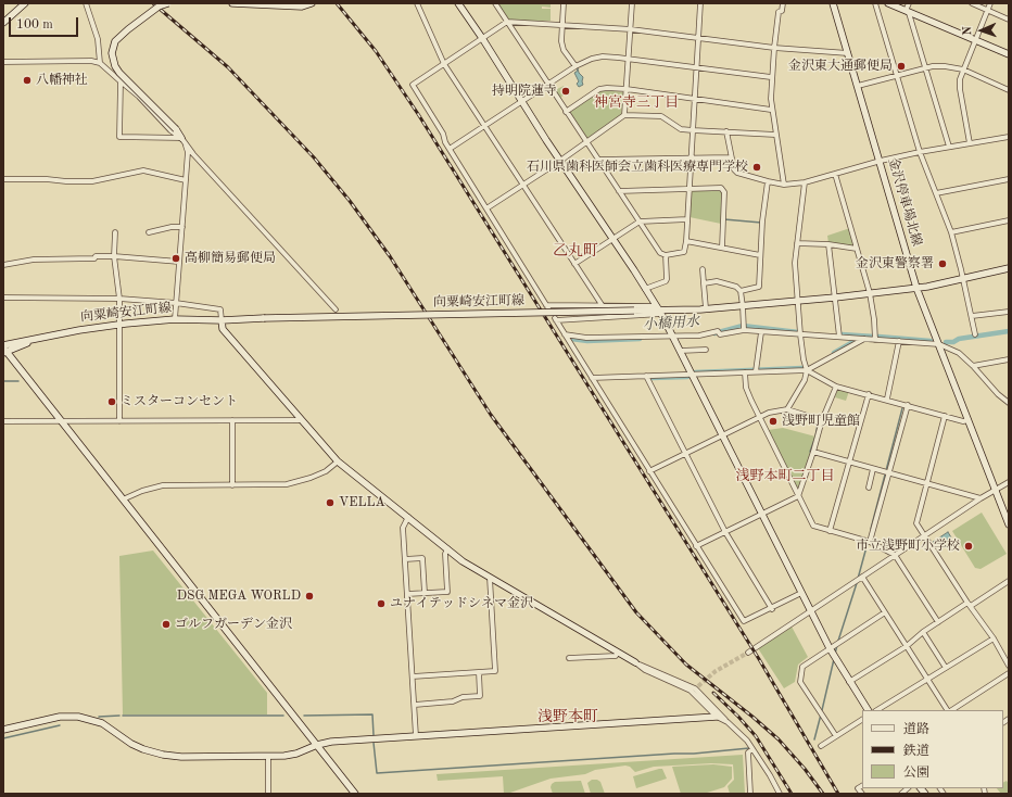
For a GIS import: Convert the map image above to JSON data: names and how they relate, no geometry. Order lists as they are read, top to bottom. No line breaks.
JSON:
{"streets":{"street":["金沢停車場北線","向粟崎安江町線"]},"crossings":[["金沢停車場北線","向粟崎安江町線"]],"districts":["神宮寺三丁目","乙丸町","浅野本町二丁目","浅野本町"],"water":["小橋用水"],"places":["金沢東大通郵便局","八幡神社","持明院蓮寺","石川県歯科医師会立歯科医療専門学校","高柳簡易郵便局","金沢東警察署","ミスターコンセント","浅野町児童館","VELLA","市立浅野町小学校","DSG MEGA WORLD","ユナイテッドシネマ金沢","ゴルフガーデン金沢"],"legend":["道路","鉄道","公園"],"scale_bar":"100 m","north":"left"}
